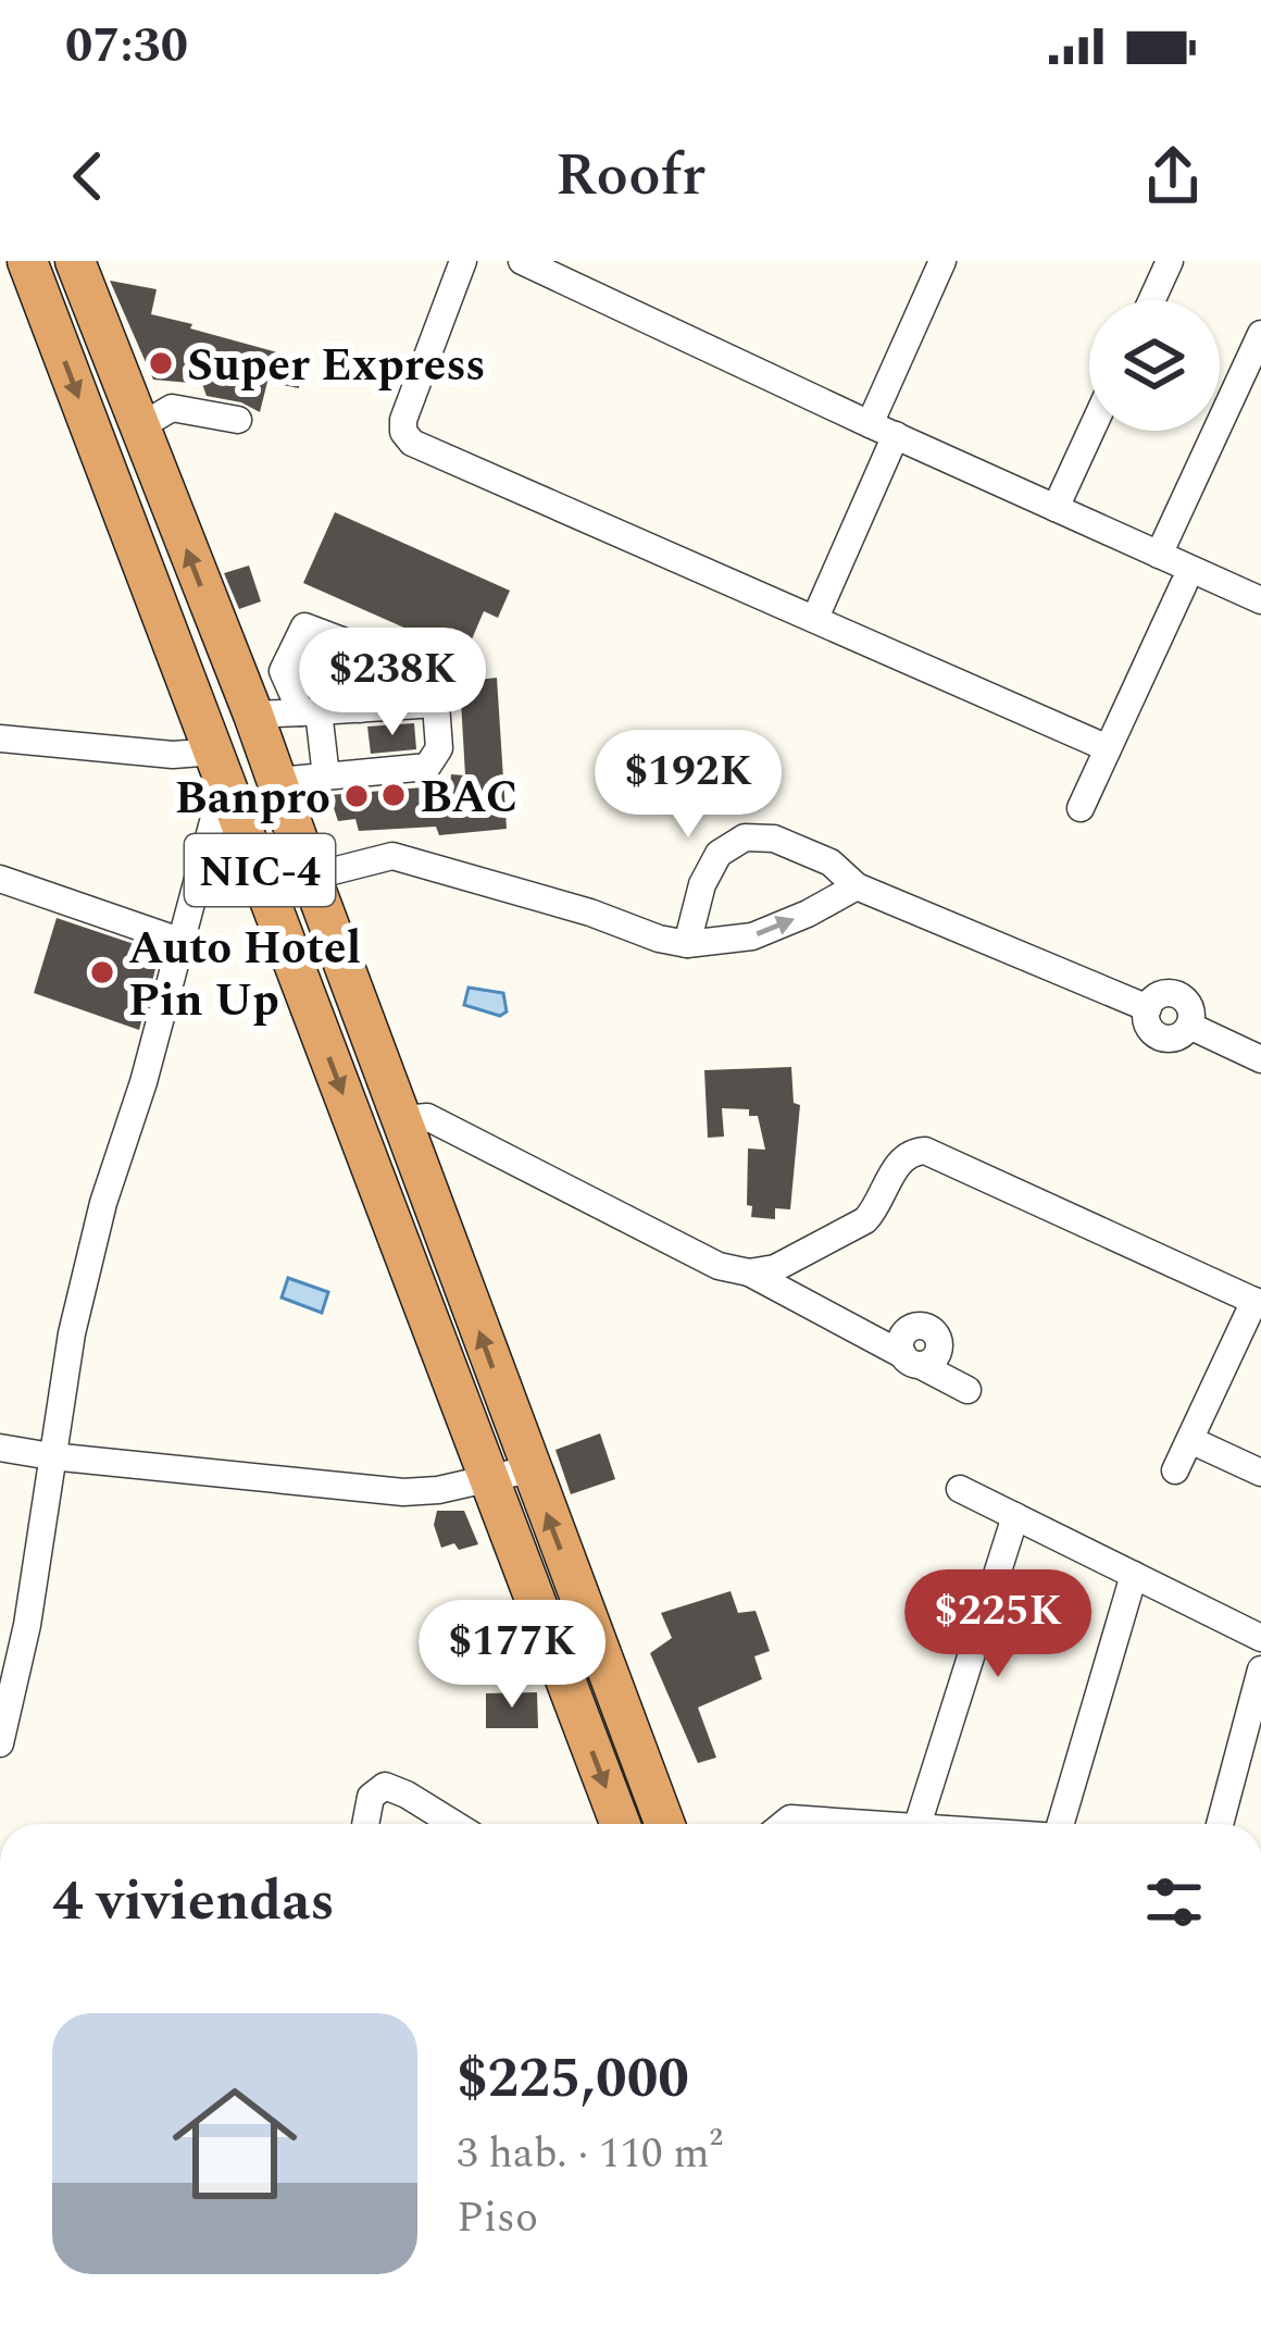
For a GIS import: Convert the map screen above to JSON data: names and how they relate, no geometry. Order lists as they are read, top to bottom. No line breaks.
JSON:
{"streets":{"highway":["NIC-4"]},"places":["Super Express","BAC","Banpro","Auto Hotel Pin Up"],"page":{"status":"07:30","header":"Roofr","price":["$238K","$192K","$225K","$177K"],"heading":"4 viviendas","list":[{"name":"$225,000","note":"3 hab. · 110 m² · Piso"}]}}
